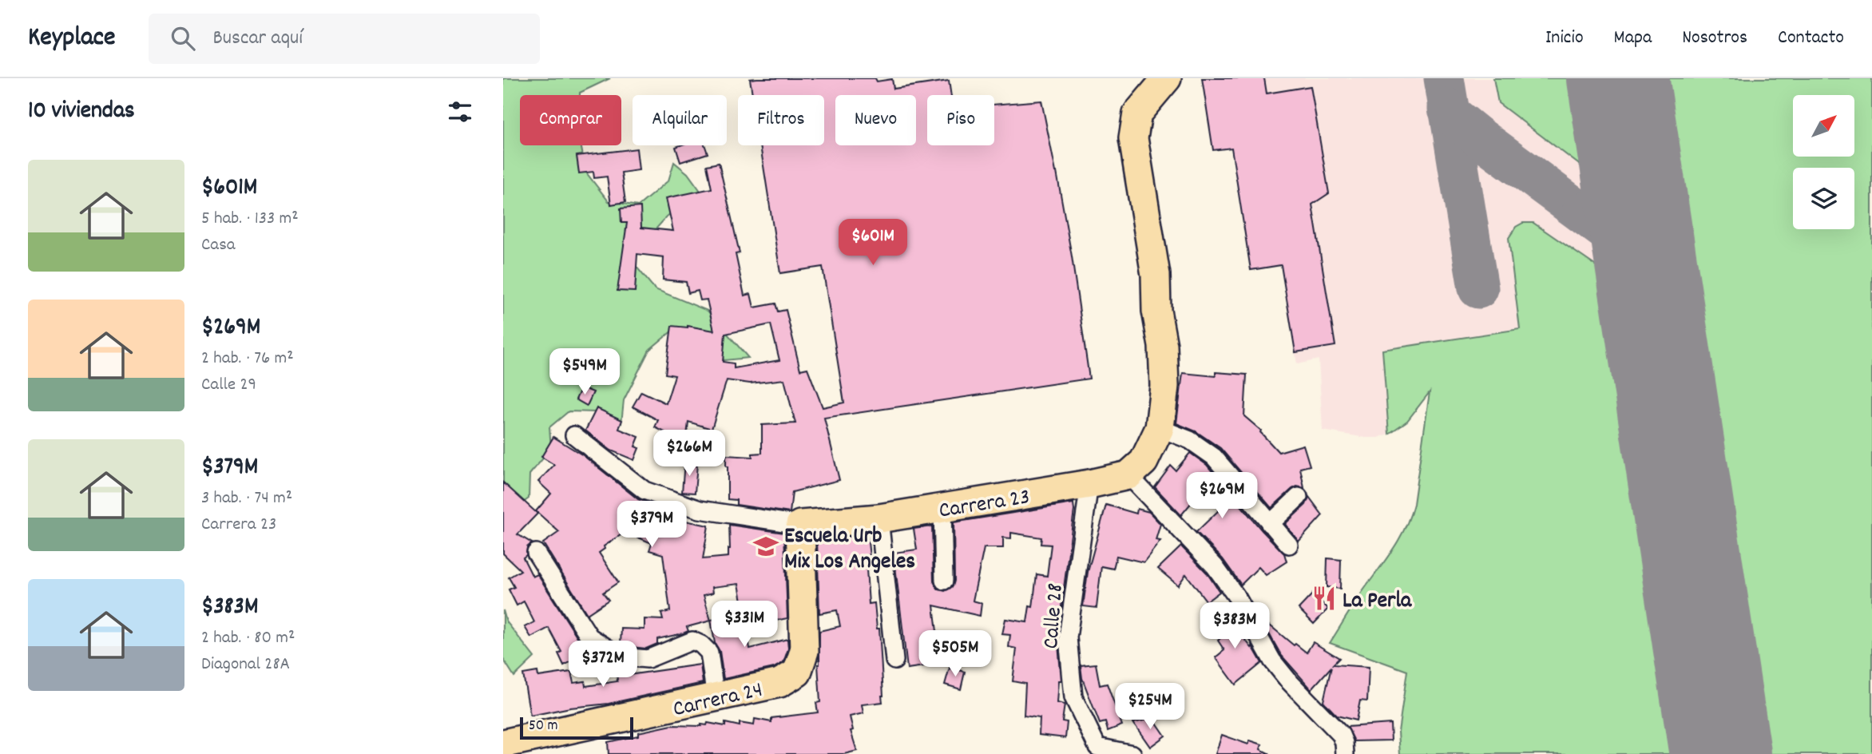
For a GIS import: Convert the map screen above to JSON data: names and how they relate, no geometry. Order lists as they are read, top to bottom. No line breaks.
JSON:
{"streets":{"main road":["Carrera 23","Carrera 24"],"street":["Calle 28"]},"crossings":[["Carrera 23","Calle 28"],["Carrera 23","Carrera 24"]],"places":{"school or university":["Escuela Urb Mix Los Angeles"],"restaurant":["La Perla"]},"scale_bar":"50 m","north":"top right","page":{"header":"Keyplace","search":"Buscar aquí","nav":["Inicio","Mapa","Nosotros","Contacto"],"heading":"10 viviendas","chip":["Comprar","Alquilar","Filtros","Nuevo","Piso"],"list":[{"name":"$601M","note":"5 hab. · 133 m² · Casa"},{"name":"$269M","note":"2 hab. · 76 m² · Calle 29"},{"name":"$379M","note":"3 hab. · 74 m² · Carrera 23"},{"name":"$383M","note":"2 hab. · 80 m² · Diagonal 28A"}],"price":["$601M","$549M","$266M","$269M","$379M","$331M","$383M","$505M","$372M","$254M"],"scale":"50 m"}}
